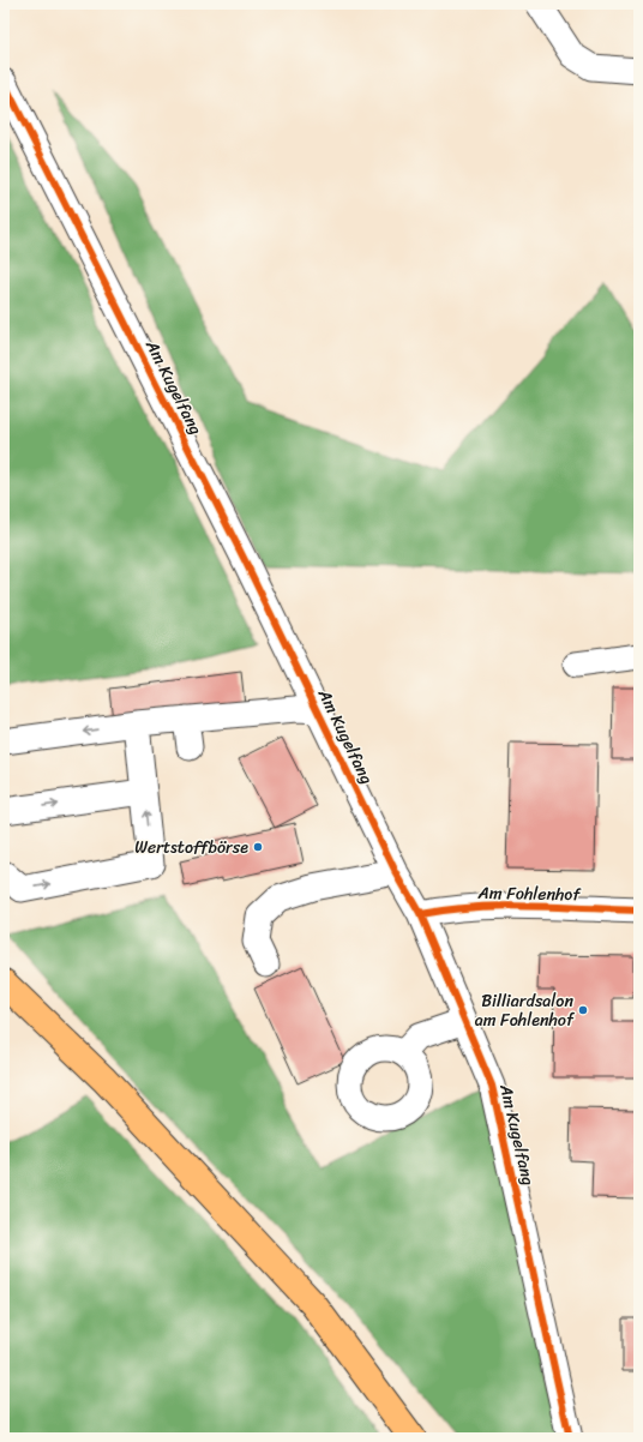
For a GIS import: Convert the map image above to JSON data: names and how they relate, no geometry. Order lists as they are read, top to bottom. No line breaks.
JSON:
{"streets":{"street":["Am Kugelfang","Am Fohlenhof"]},"crossings":[["Am Kugelfang","Am Fohlenhof"]],"places":["Wertstoffbörse","Billiardsalon am Fohlenhof"]}
